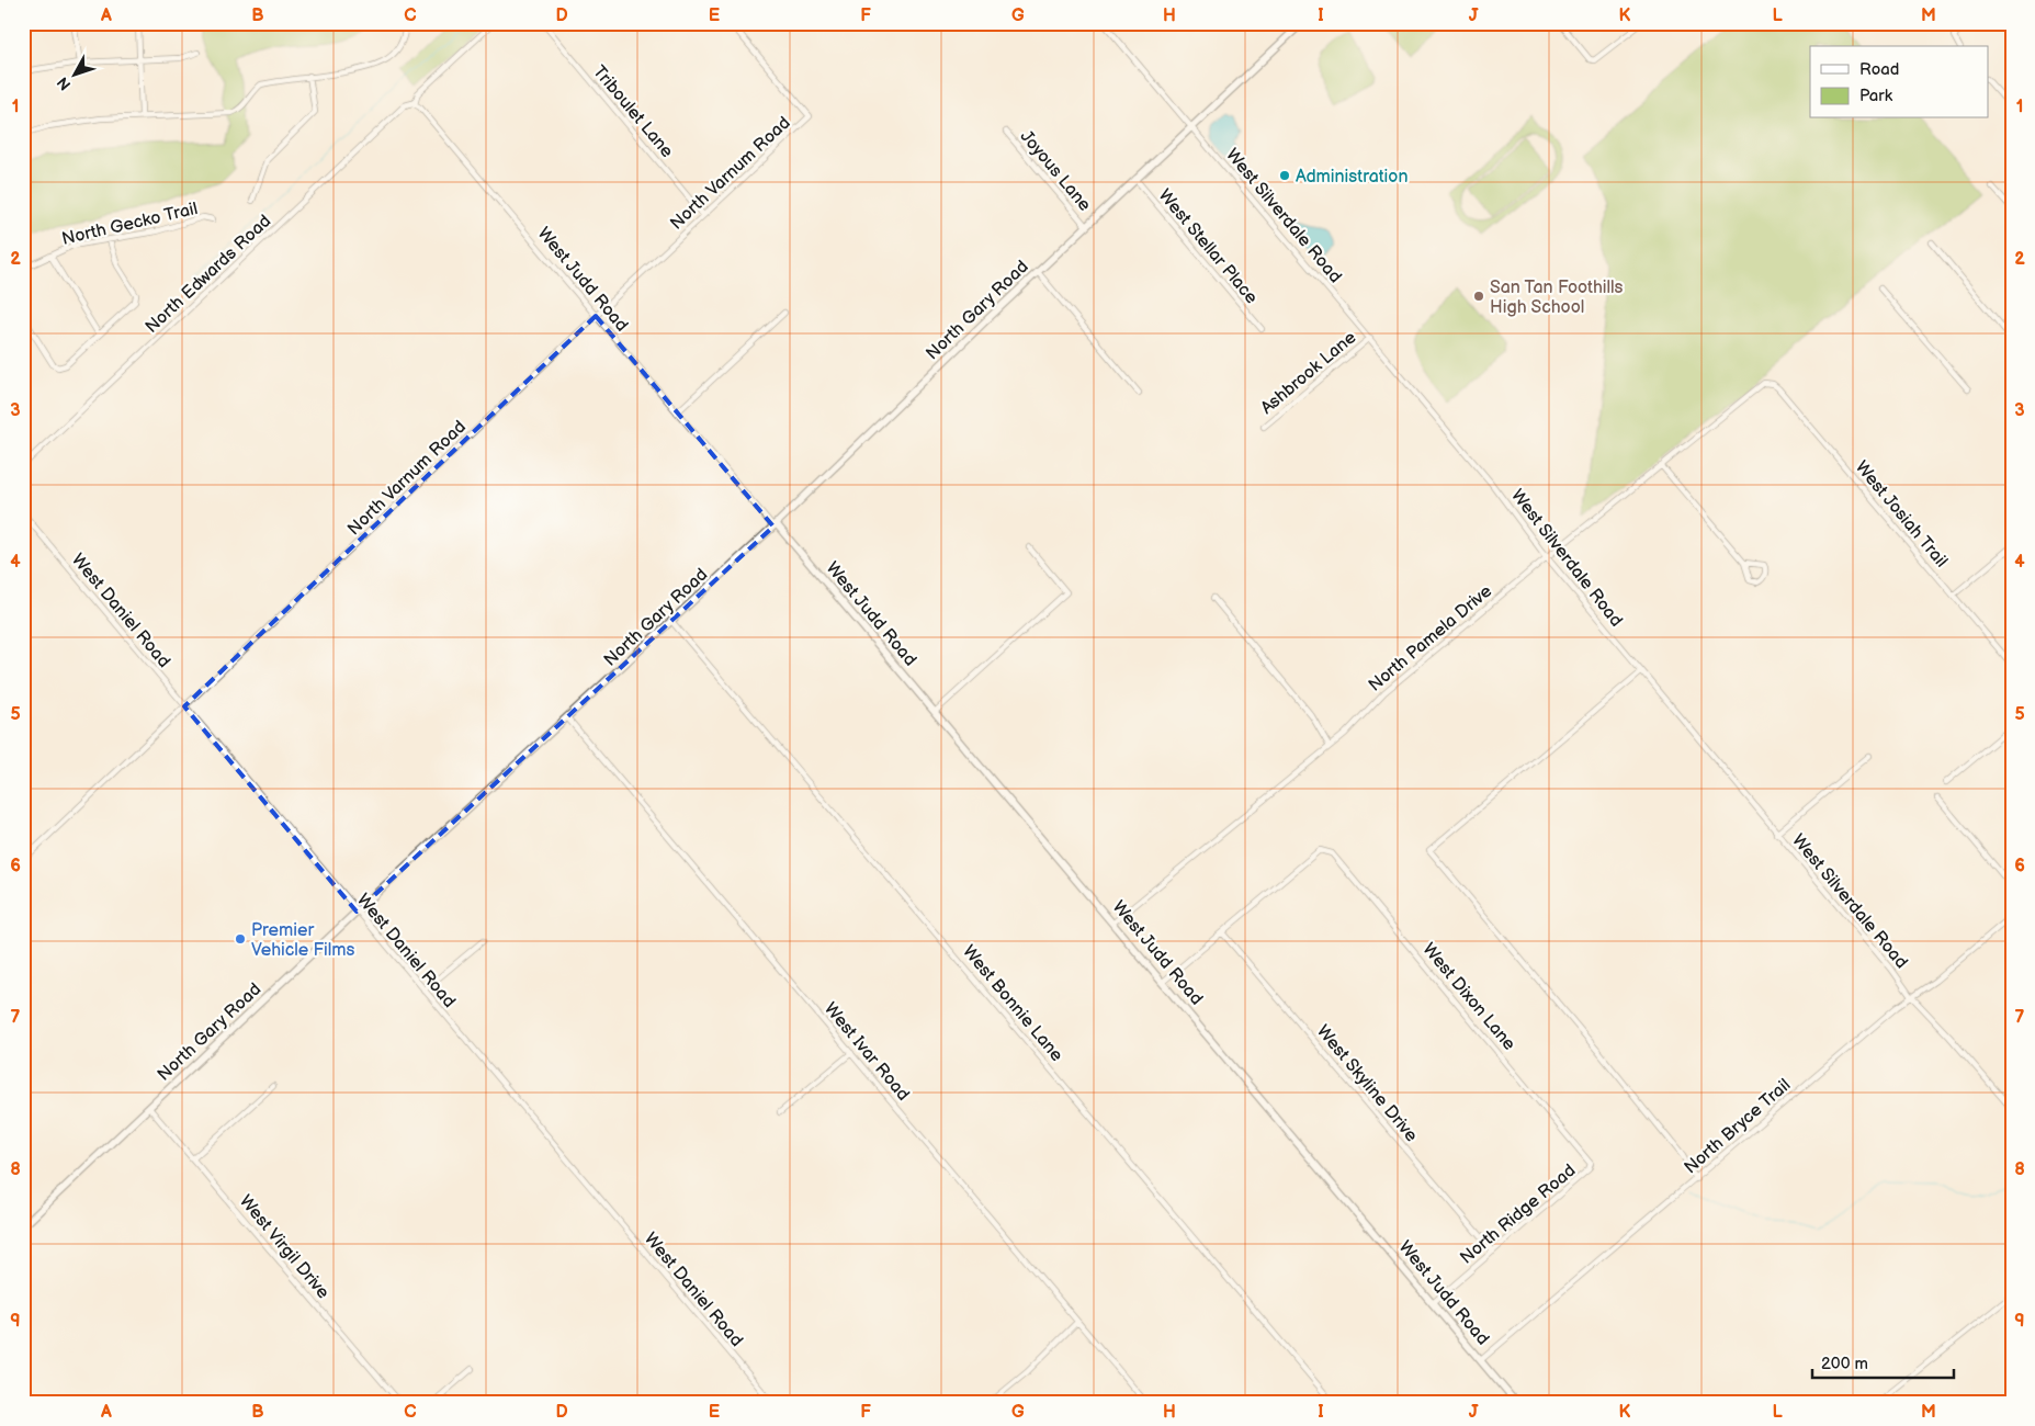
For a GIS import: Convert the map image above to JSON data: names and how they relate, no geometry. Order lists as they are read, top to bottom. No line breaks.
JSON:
{"streets":{"street":["Triboulet Lane","Joyous Lane","North Varnum Road","West Silverdale Road","North Gecko Trail","West Stellar Place","North Edwards Road","West Judd Road","North Gary Road","Ashbrook Lane","West Josiah Trail","West Daniel Road","North Pamela Drive","West Dixon Lane","West Bonnie Lane","West Ivar Road","West Skyline Drive","North Bryce Trail","North Ridge Road","West Virgil Drive"]},"crossings":[["Triboulet Lane","North Varnum Road"],["Joyous Lane","North Gary Road"],["North Varnum Road","West Judd Road"],["North Varnum Road","West Daniel Road"],["West Silverdale Road","North Gary Road"],["West Silverdale Road","Ashbrook Lane"],["West Silverdale Road","North Pamela Drive"],["West Silverdale Road","North Bryce Trail"],["West Stellar Place","North Gary Road"],["North Edwards Road","West Judd Road"],["West Judd Road","North Gary Road"],["West Judd Road","North Pamela Drive"],["West Judd Road","North Bryce Trail"],["West Judd Road","North Ridge Road"],["North Gary Road","West Daniel Road"],["North Gary Road","West Bonnie Lane"],["North Gary Road","West Ivar Road"],["North Gary Road","West Virgil Drive"],["West Josiah Trail","North Pamela Drive"],["West Dixon Lane","West Skyline Drive"],["West Dixon Lane","North Ridge Road"],["West Skyline Drive","North Ridge Road"]],"places":["Administration","San Tan Foothills High School","Premier Vehicle Films"],"legend":["Road","Park"],"scale_bar":"200 m","north":"bottom left","grid":{"columns":["A","B","C","D","E","F","G","H","I","J","K","L","M"],"rows":["1","2","3","4","5","6","7","8","9"]}}
